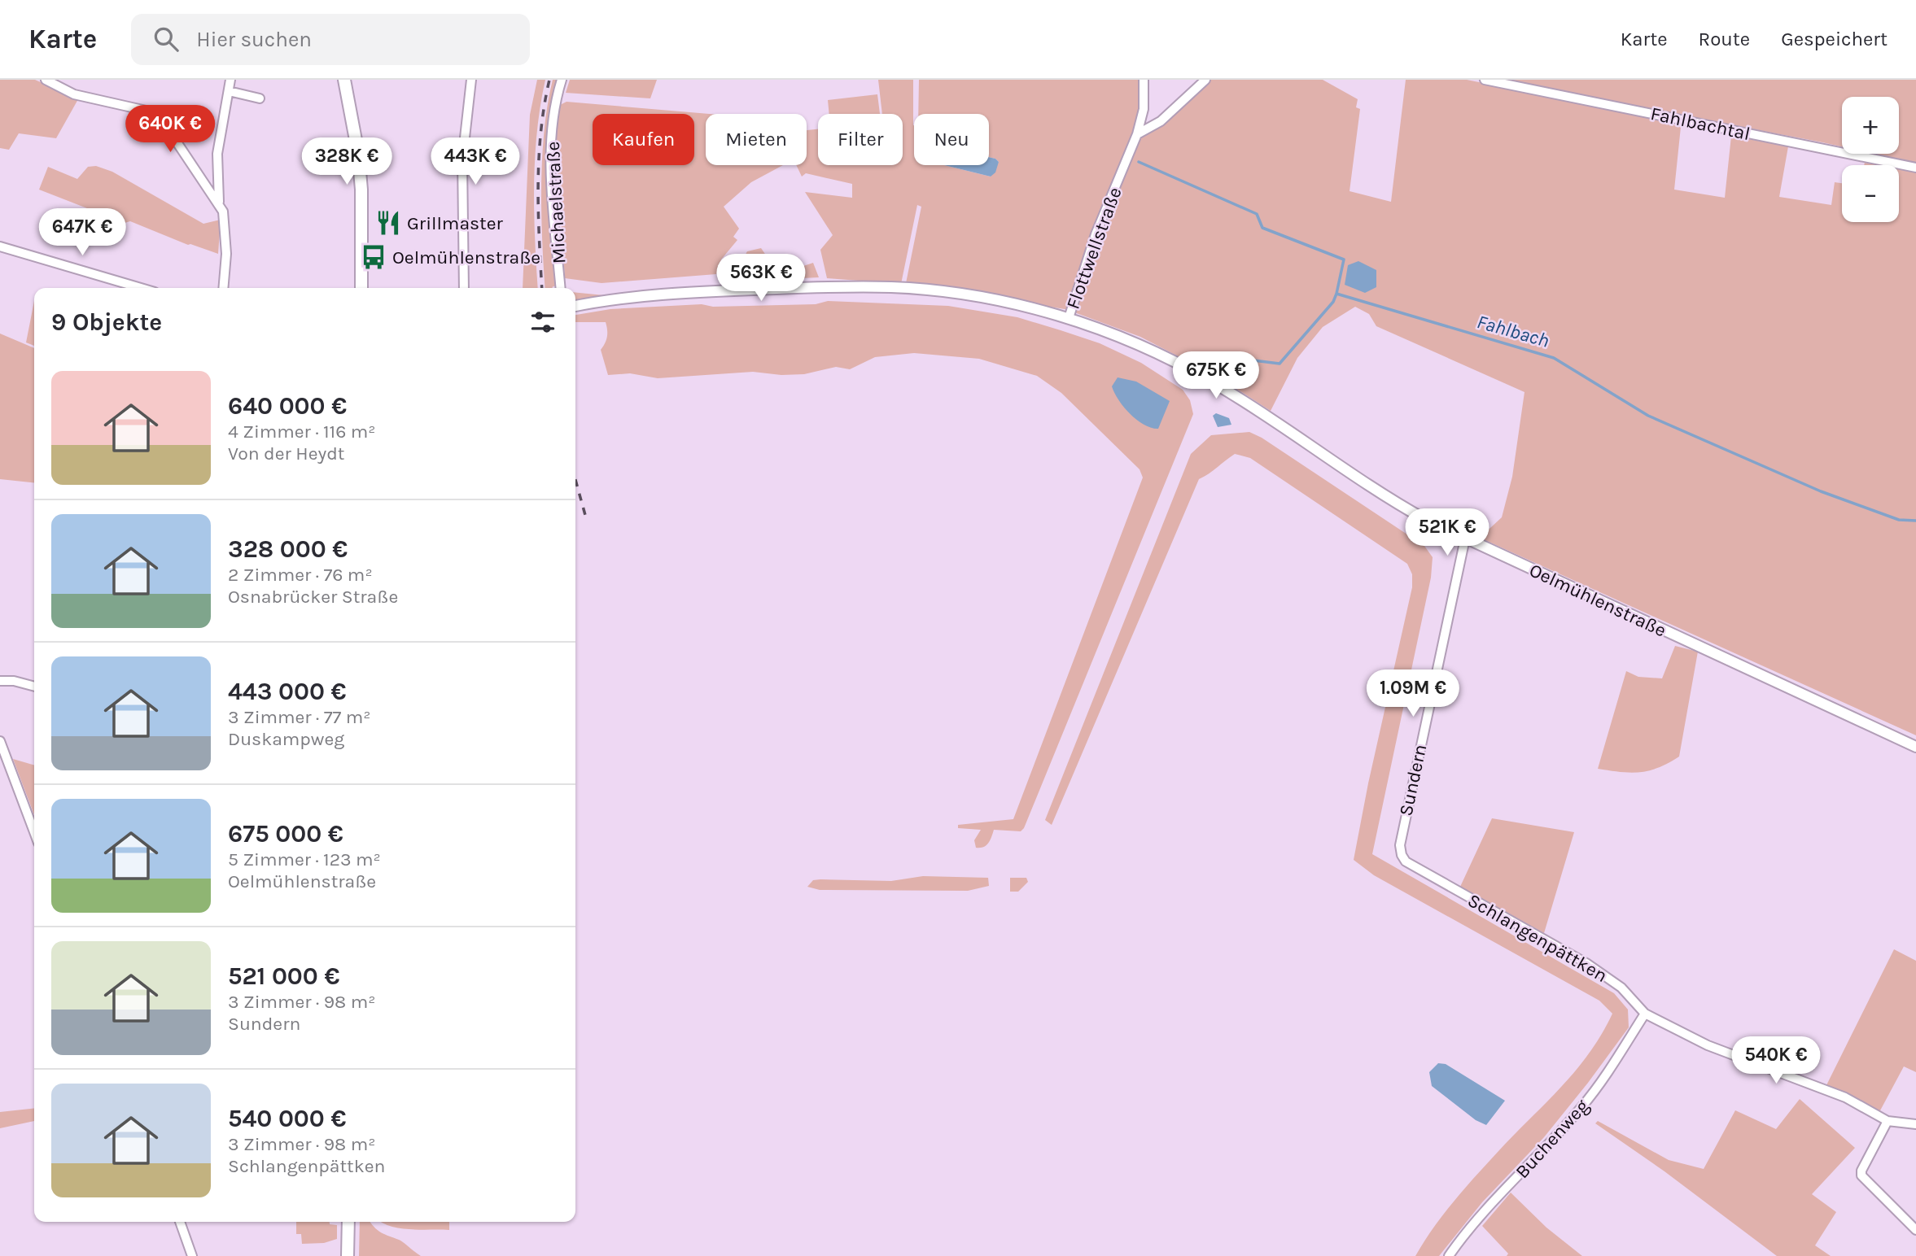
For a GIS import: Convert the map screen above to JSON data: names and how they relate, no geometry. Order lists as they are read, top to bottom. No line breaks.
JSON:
{"streets":{"street":["Fahlbachtal","Michaelstraße","Flottwellstraße","Oelmühlenstraße","Sundern","Schlangenpättken","Buchenweg"]},"crossings":[["Flottwellstraße","Oelmühlenstraße"],["Oelmühlenstraße","Sundern"],["Sundern","Schlangenpättken"],["Schlangenpättken","Buchenweg"]],"water":["Fahlbach"],"places":{"restaurant":["Grillmaster"],"bus stop":["Oelmühlenstraße"]},"page":{"header":"Karte","search":"Hier suchen","nav":["Karte","Route","Gespeichert"],"map_buttons":["+","−"],"price":["640K €","328K €","443K €","647K €","563K €","675K €","521K €","1.09M €","540K €"],"chip":["Kaufen","Mieten","Filter","Neu"],"heading":"9 Objekte","list":[{"name":"640 000 €","note":"4 Zimmer · 116 m² · Von der Heydt"},{"name":"328 000 €","note":"2 Zimmer · 76 m² · Osnabrücker Straße"},{"name":"443 000 €","note":"3 Zimmer · 77 m² · Duskampweg"},{"name":"675 000 €","note":"5 Zimmer · 123 m² · Oelmühlenstraße"},{"name":"521 000 €","note":"3 Zimmer · 98 m² · Sundern"},{"name":"540 000 €","note":"3 Zimmer · 98 m² · Schlangenpättken"}]}}
